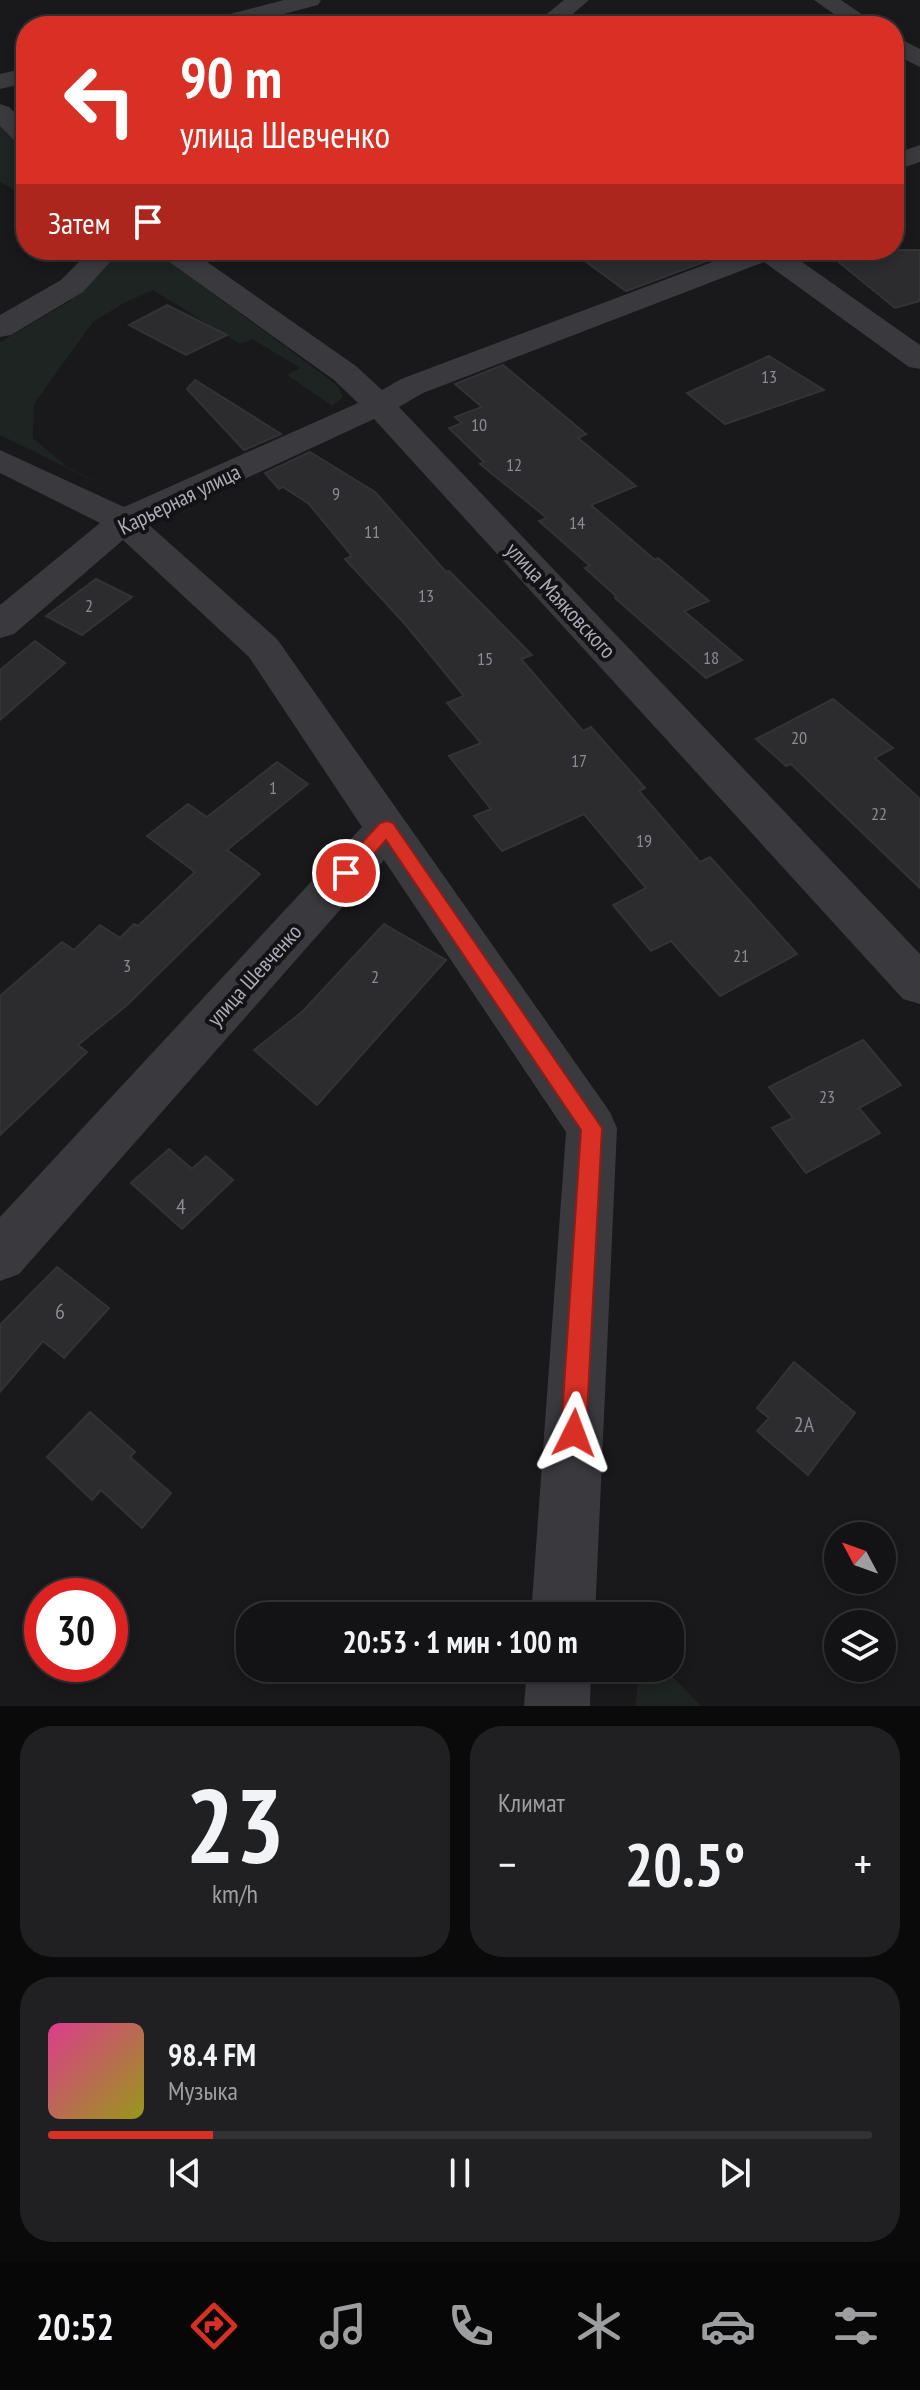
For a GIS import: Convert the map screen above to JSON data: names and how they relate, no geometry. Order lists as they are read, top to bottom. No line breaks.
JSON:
{"streets":{"street":["Карьерная улица","улица Маяковского","улица Шевченко"]},"crossings":[["Карьерная улица","улица Маяковского"]],"house_numbers":["13","10","12","9","14","11","13","2","18","15","20","17","1","22","19","21","3","2","23","4","6","2А"],"north":"top left","page":{"turn":["90 m","улица Шевченко"],"then":"Затем","limit":"30","trip":"20:53 · 1 мин · 100 m","tile":[["23","km/h"],"Климат"],"heat":["−","20.5°","+"],"song":["98.4 FM","Музыка"],"tabs":"20:52"}}
